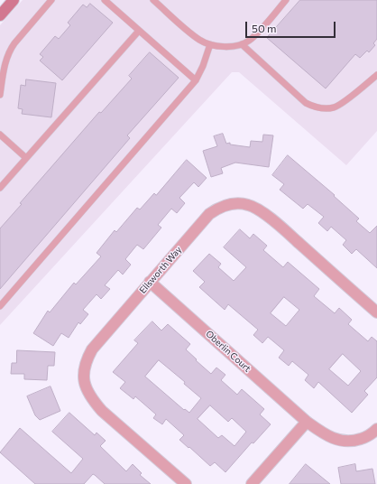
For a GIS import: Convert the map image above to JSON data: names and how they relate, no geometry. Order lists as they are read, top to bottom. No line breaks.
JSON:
{"streets":{"street":["Ellsworth Way","Oberlin Court"]},"crossings":[["Ellsworth Way","Oberlin Court"]],"scale_bar":"50 m"}
